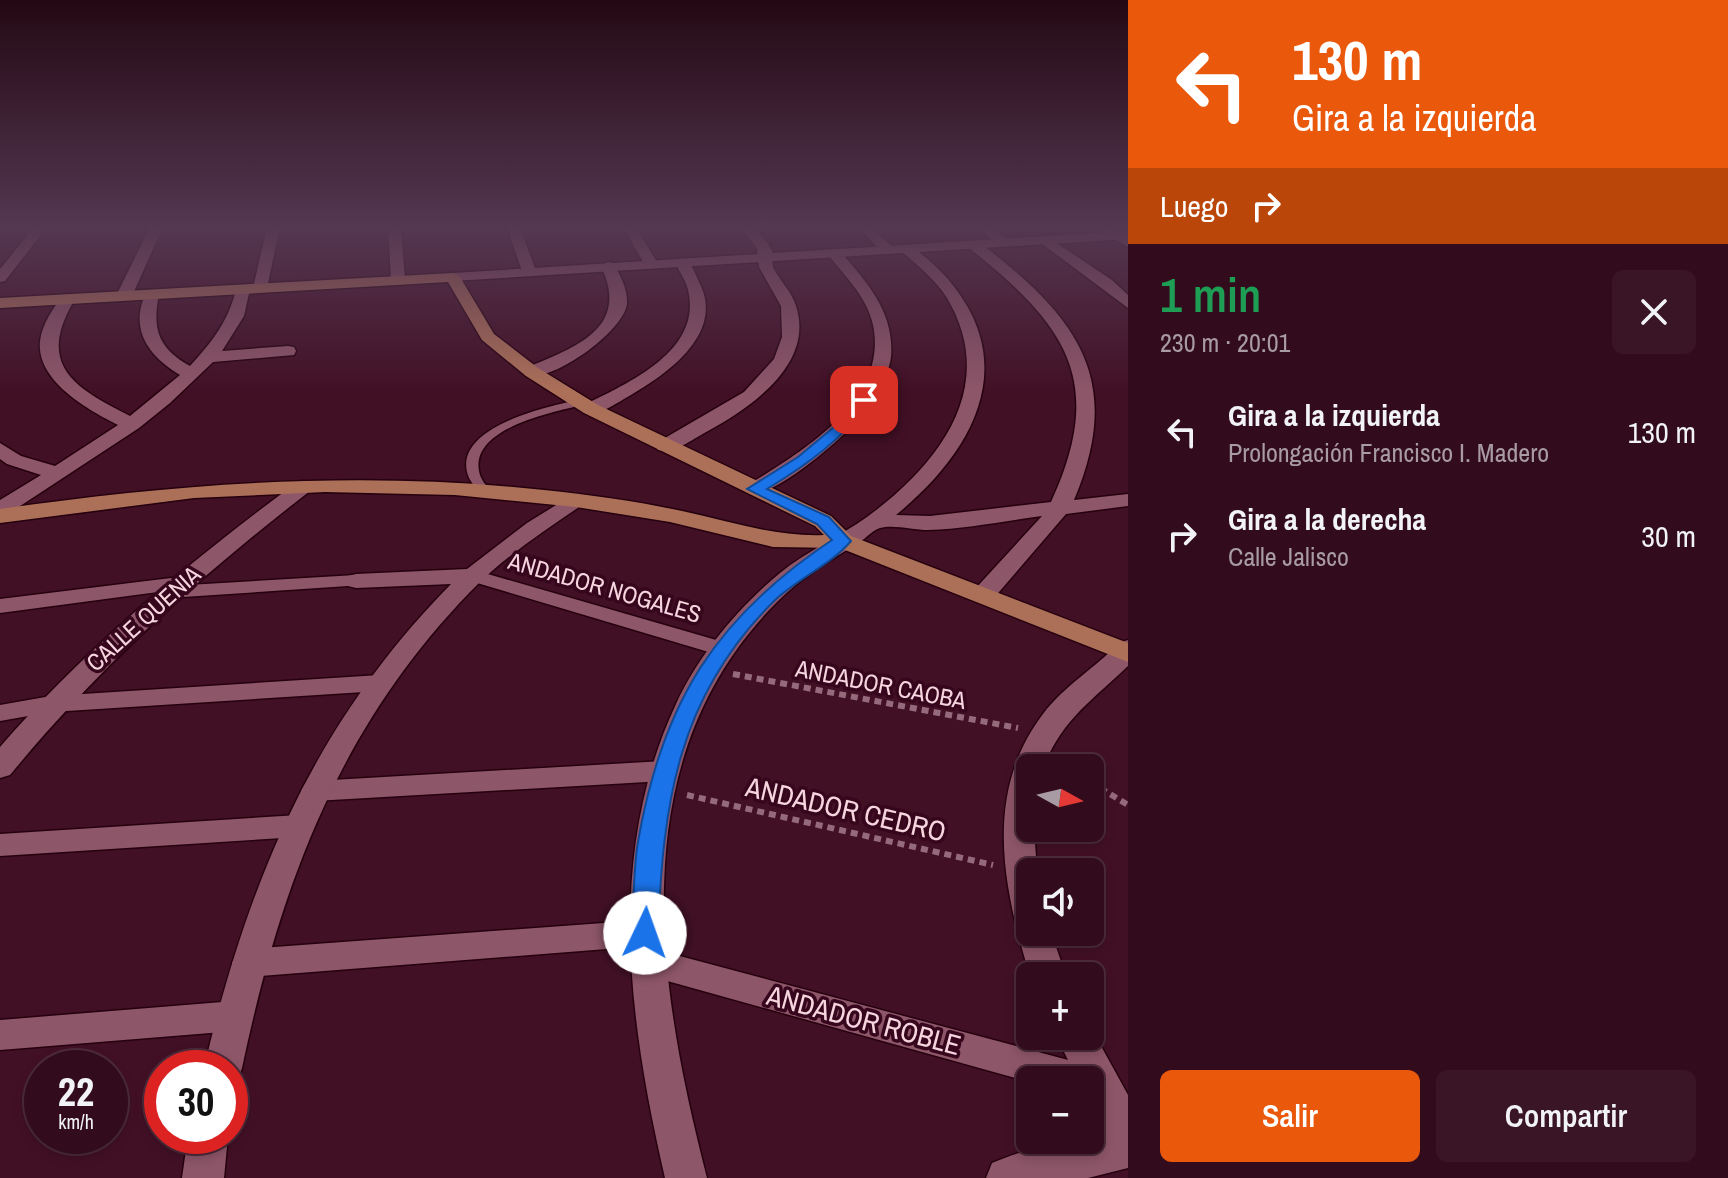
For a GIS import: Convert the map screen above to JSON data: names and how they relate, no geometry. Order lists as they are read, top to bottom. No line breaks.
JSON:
{"streets":{"street":["ANDADOR NOGALES","CALLE QUENIA","ANDADOR ROBLE"],"path":["ANDADOR CAOBA","ANDADOR CEDRO"]},"crossings":[["ANDADOR NOGALES","ANDADOR CAOBA"]],"north":"right","page":{"turn":["130 m","Gira a la izquierda"],"then":"Luego","heading":["1 min","230 m · 20:01"],"list":[{"name":"Gira a la izquierda","note":"Prolongación Francisco I. Madero","value":"130 m"},{"name":"Gira a la derecha","note":"Calle Jalisco","value":"30 m"}],"map_buttons":["+","−"],"speed":"22 km/h","limit":"30","buttons":["Salir","Compartir"]}}
